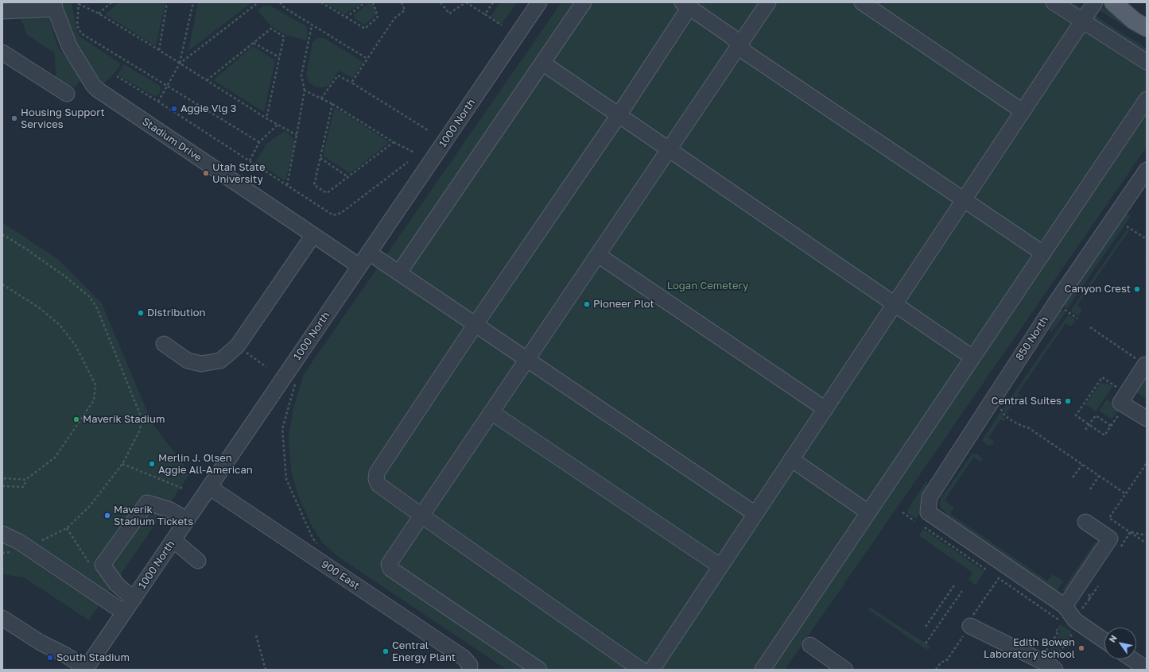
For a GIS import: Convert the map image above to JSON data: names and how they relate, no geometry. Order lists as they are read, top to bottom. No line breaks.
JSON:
{"streets":{"street":["1000 North","Stadium Drive","850 North","900 East"]},"crossings":[["1000 North","Stadium Drive"],["1000 North","900 East"]],"parks":["Logan Cemetery"],"places":["Aggie Vlg 3","Housing Support Services","Utah State University","Canyon Crest","Pioneer Plot","Distribution","Central Suites","Maverik Stadium","Merlin J. Olsen Aggie All-American","Maverik Stadium Tickets","Edith Bowen Laboratory School","Central Energy Plant","South Stadium"],"north":"top left"}
